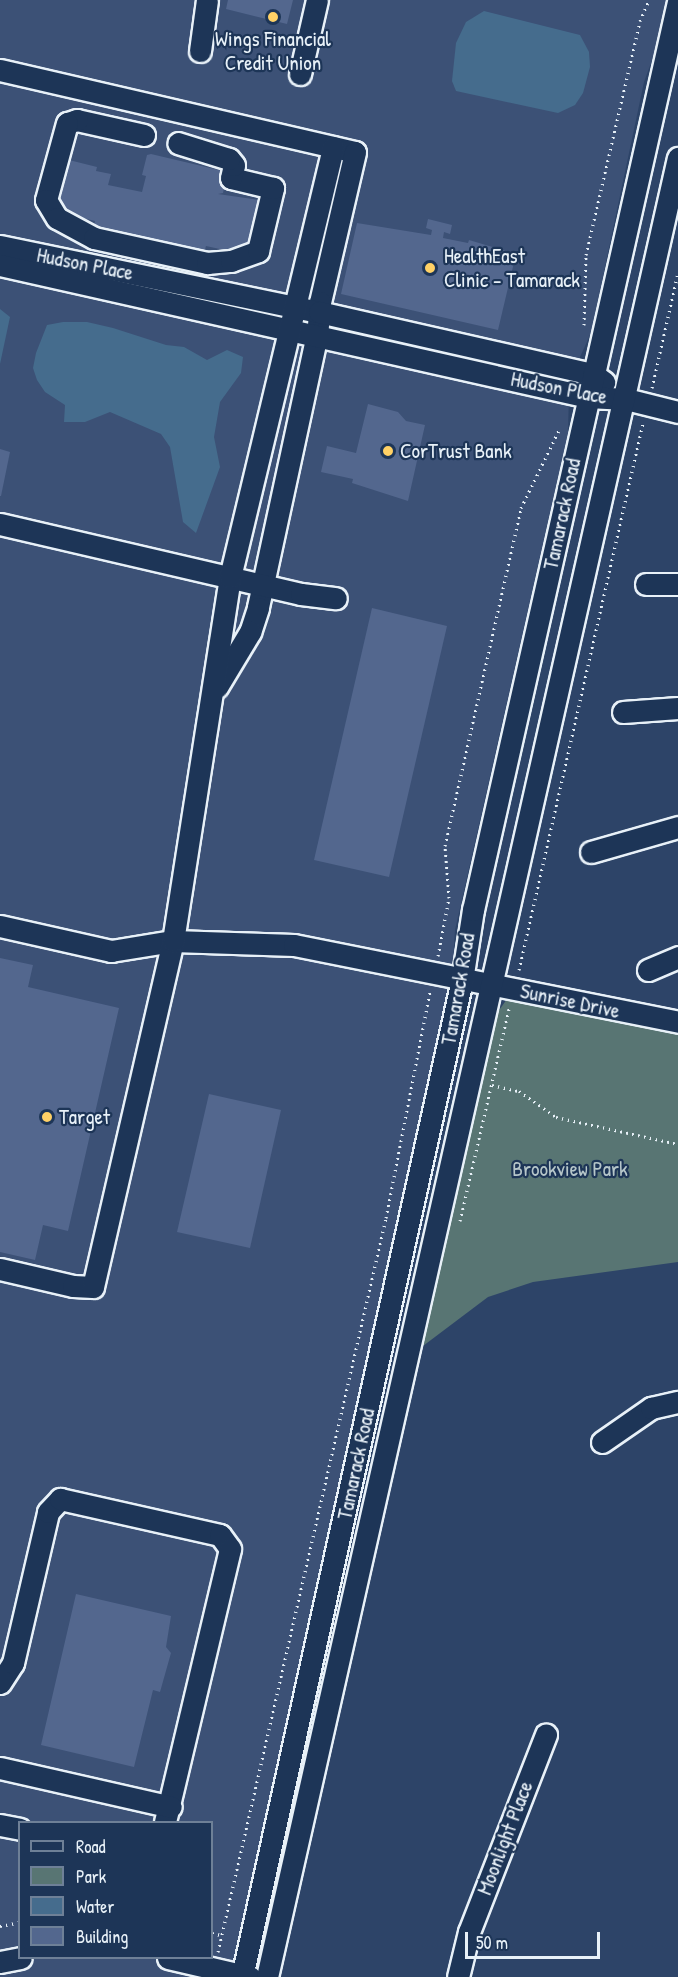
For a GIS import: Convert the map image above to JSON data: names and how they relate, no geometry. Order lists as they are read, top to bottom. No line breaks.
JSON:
{"streets":{"street":["Hudson Place","Tamarack Road","Sunrise Drive","Moonlight Place"]},"crossings":[["Hudson Place","Tamarack Road"],["Tamarack Road","Sunrise Drive"]],"parks":["Brookview Park"],"places":["Wings Financial Credit Union","HealthEast Clinic - Tamarack","CorTrust Bank","Target"],"legend":["Road","Park","Water","Building"],"scale_bar":"50 m"}
